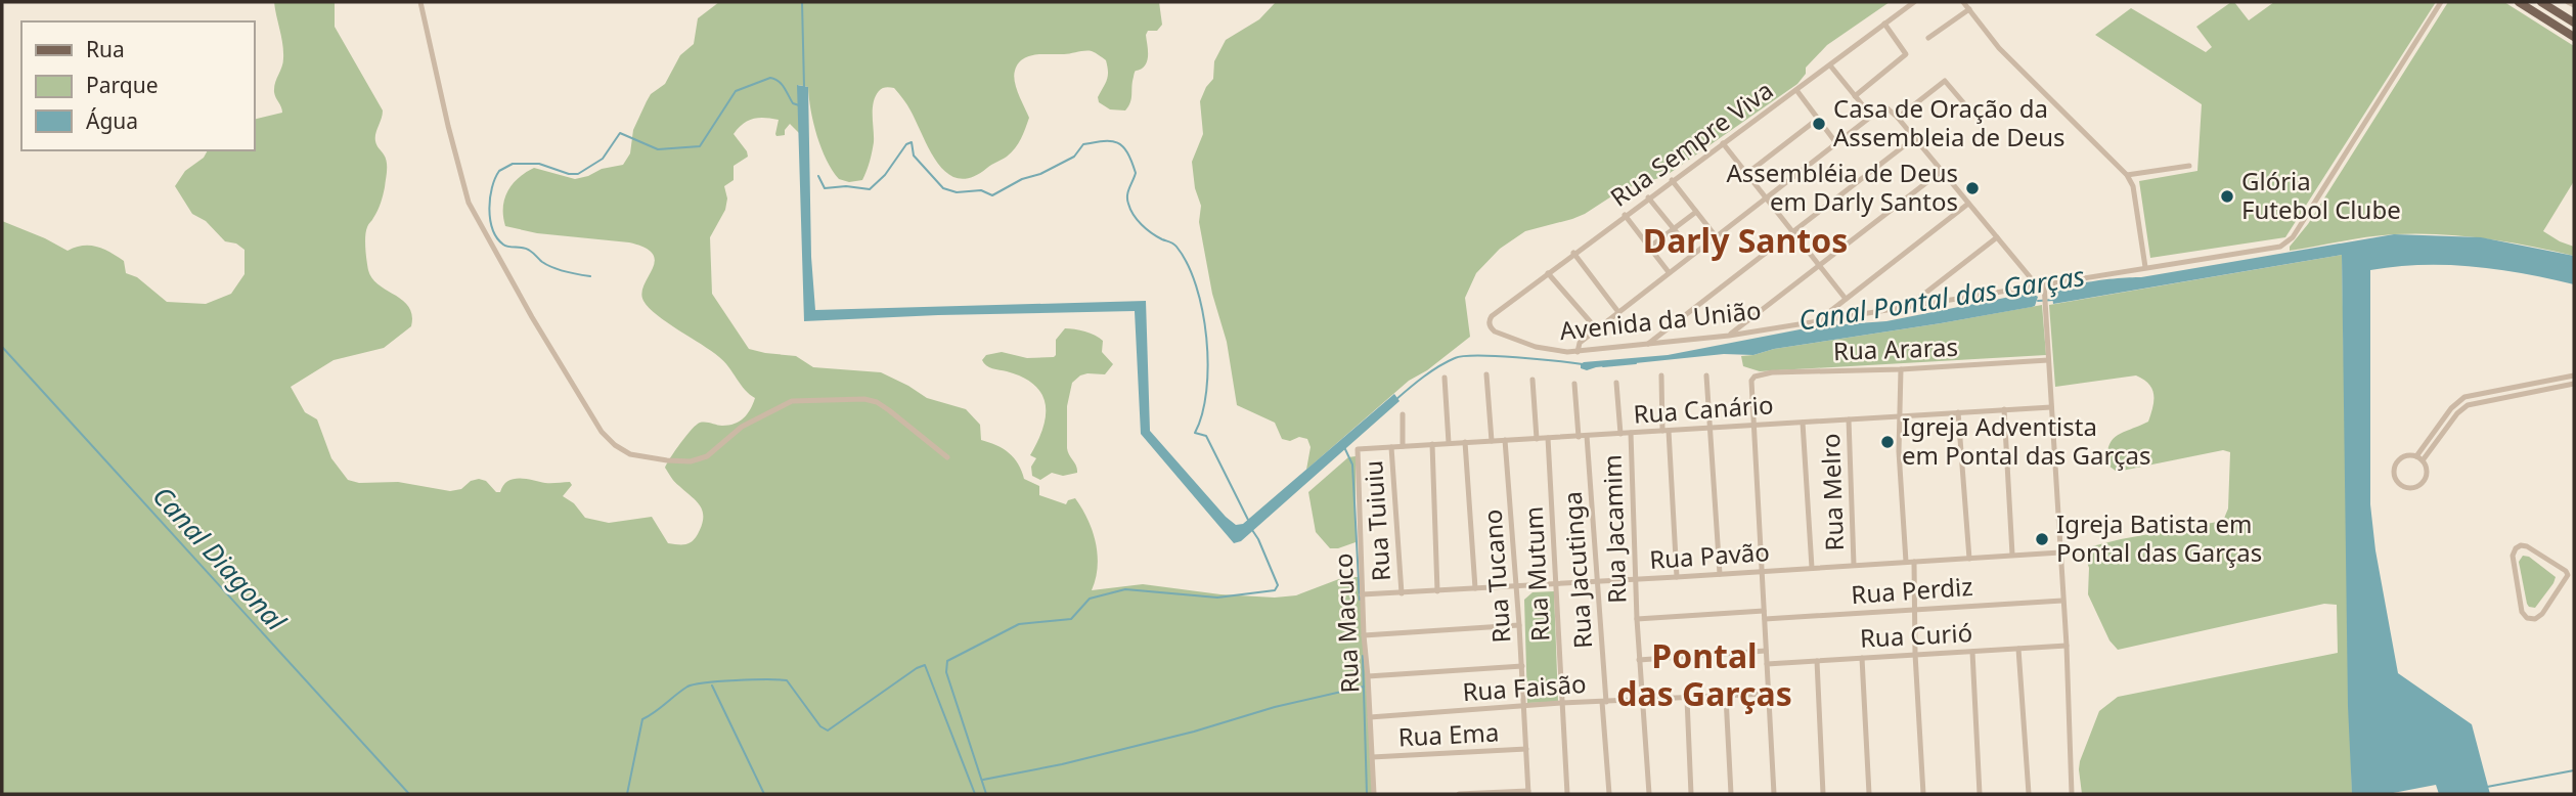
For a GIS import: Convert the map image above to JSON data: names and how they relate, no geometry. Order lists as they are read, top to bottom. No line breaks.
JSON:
{"streets":{"street":["Rua Sempre Viva","Avenida da União","Rua Araras","Rua Canário","Rua Melro","Rua Tuiuiu","Rua Jacamim","Rua Pavão","Rua Jacutinga","Rua Mutum","Rua Tucano","Rua Perdiz","Rua Macuco","Rua Curió","Rua Faisão","Rua Ema"]},"crossings":[["Rua Sempre Viva","Avenida da União"],["Rua Araras","Rua Canário"],["Rua Canário","Rua Melro"],["Rua Canário","Rua Tuiuiu"],["Rua Canário","Rua Jacamim"],["Rua Canário","Rua Jacutinga"],["Rua Canário","Rua Mutum"],["Rua Canário","Rua Tucano"],["Rua Canário","Rua Macuco"],["Rua Melro","Rua Pavão"],["Rua Tuiuiu","Rua Pavão"],["Rua Jacamim","Rua Pavão"],["Rua Jacamim","Rua Faisão"],["Rua Pavão","Rua Jacutinga"],["Rua Pavão","Rua Mutum"],["Rua Pavão","Rua Tucano"],["Rua Pavão","Rua Macuco"],["Rua Jacutinga","Rua Faisão"],["Rua Mutum","Rua Faisão"],["Rua Tucano","Rua Faisão"],["Rua Tucano","Rua Ema"],["Rua Macuco","Rua Faisão"],["Rua Macuco","Rua Ema"]],"districts":["Darly Santos","Pontal das Garças"],"water":["Canal Pontal das Garças","Canal Diagonal"],"places":["Casa de Oração da Assembleia de Deus","Assembléia de Deus em Darly Santos","Glória Futebol Clube","Igreja Adventista em Pontal das Garças","Igreja Batista em Pontal das Garças"],"legend":["Rua","Parque","Água"]}
